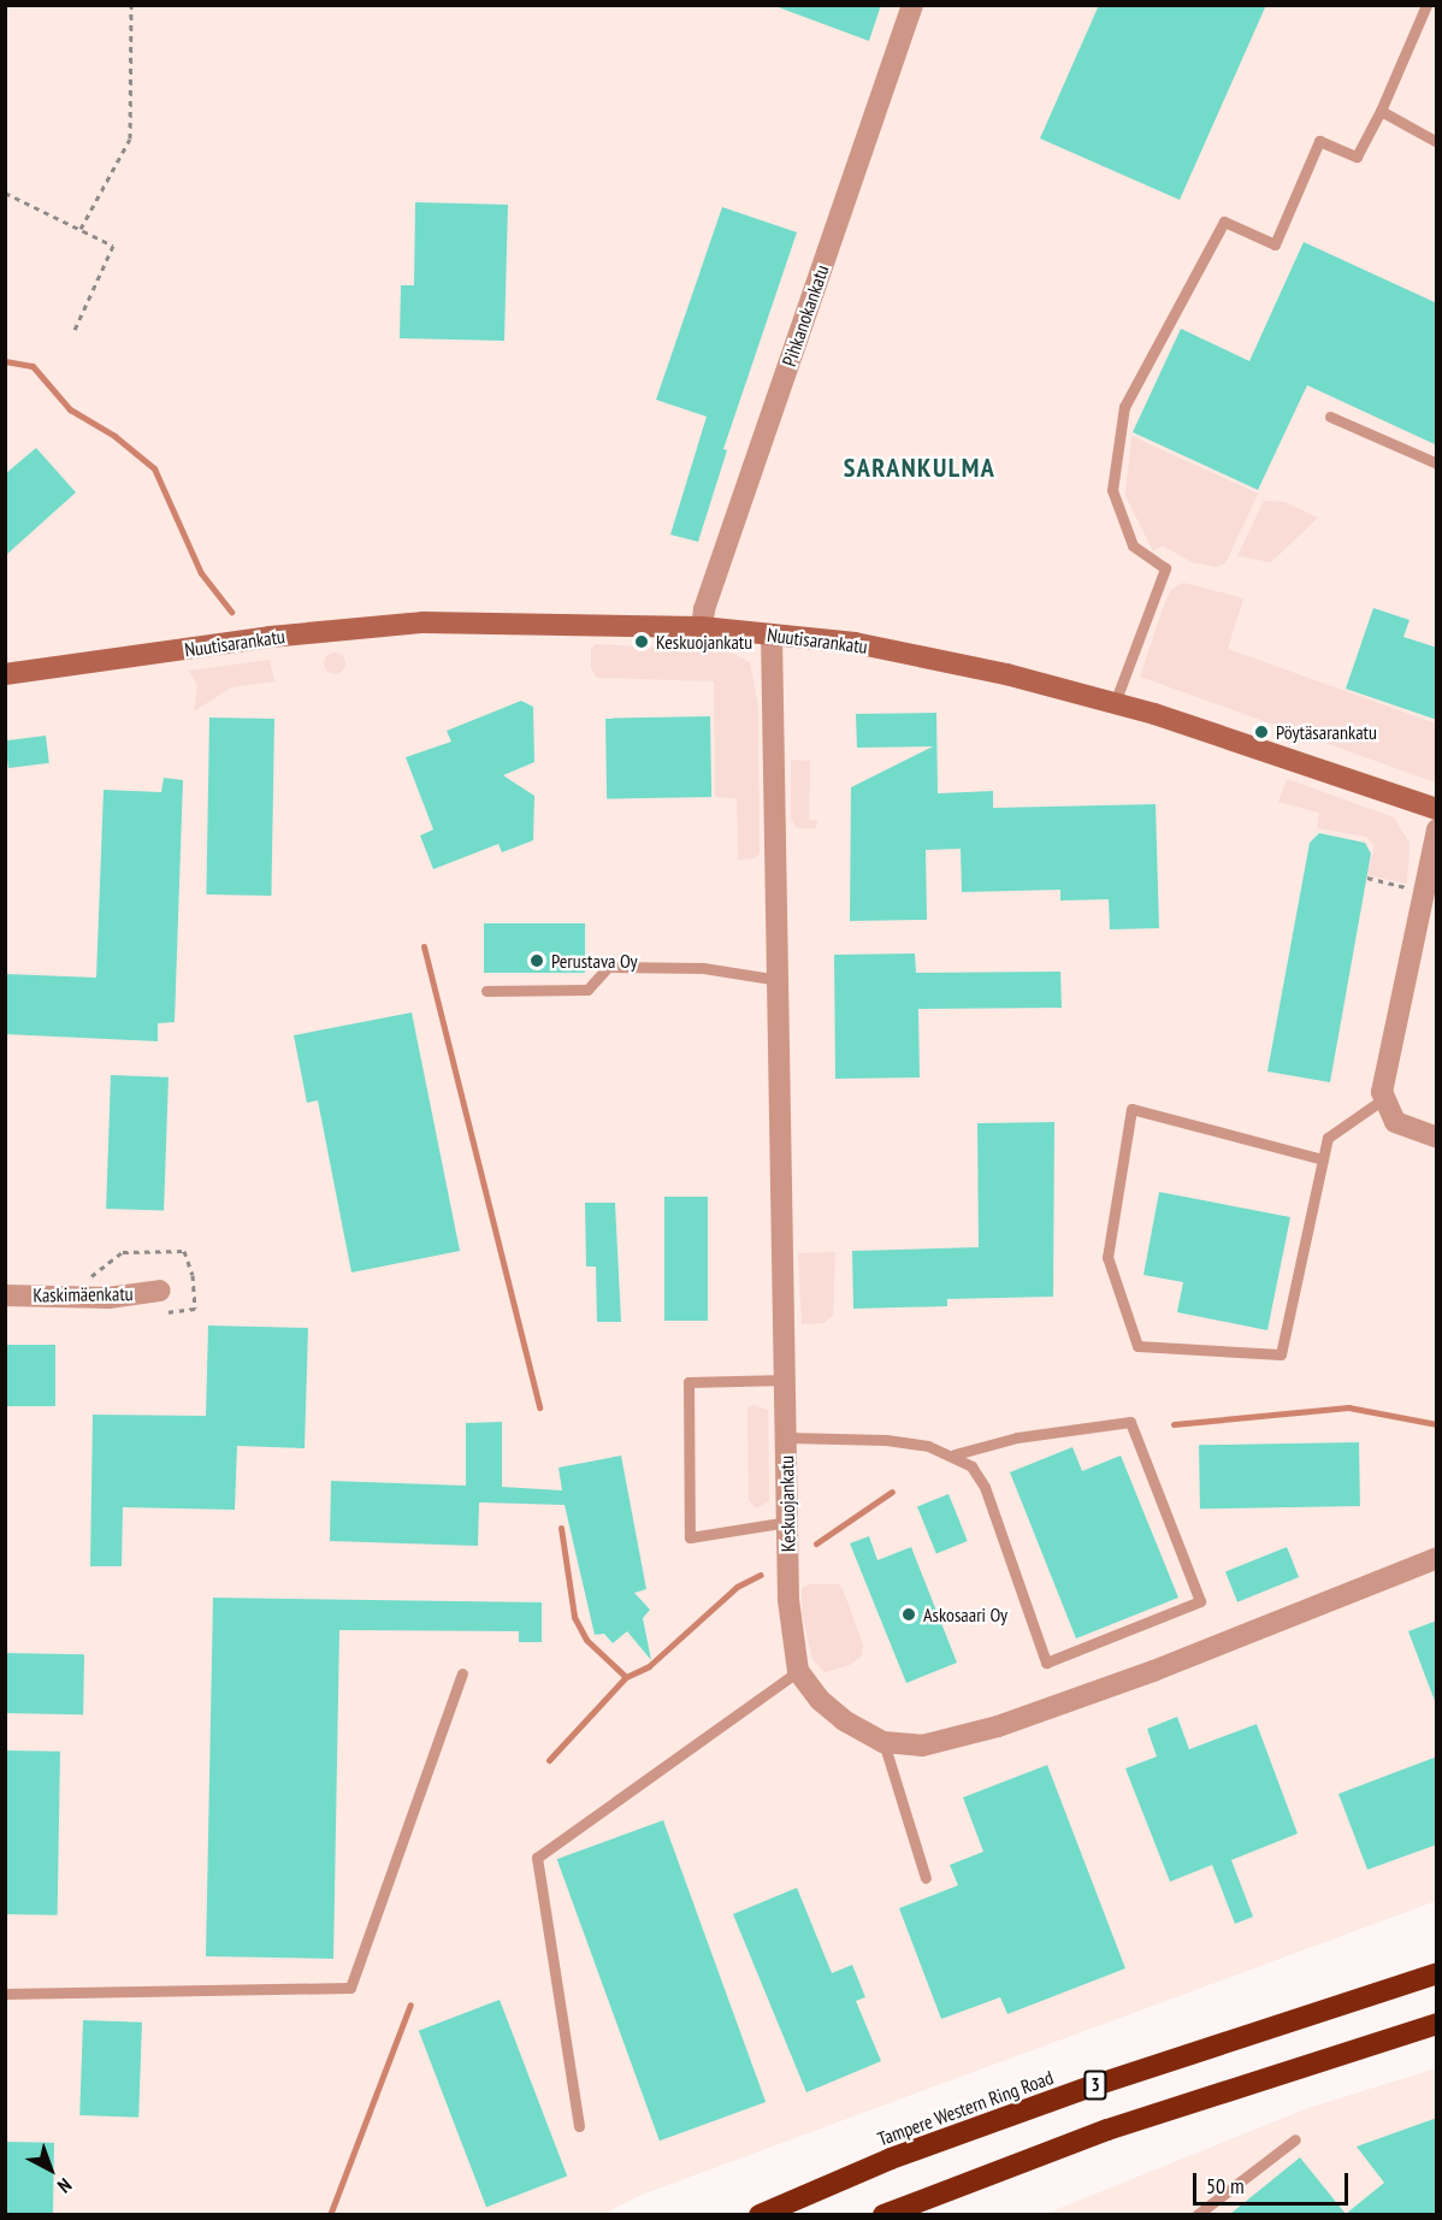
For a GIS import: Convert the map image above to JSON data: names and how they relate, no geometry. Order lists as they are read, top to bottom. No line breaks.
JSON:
{"streets":{"highway":["3","Tampere Western Ring Road"],"main road":["Nuutisarankatu"],"street":["Pihkanokankatu","Kaskimäenkatu","Keskuojankatu"]},"crossings":[["Pihkanokankatu","Nuutisarankatu"],["Nuutisarankatu","Keskuojankatu"]],"districts":["SARANKULMA"],"places":["Keskuojankatu","Pöytäsarankatu","Perustava Oy","Askosaari Oy"],"scale_bar":"50 m","north":"bottom right"}
